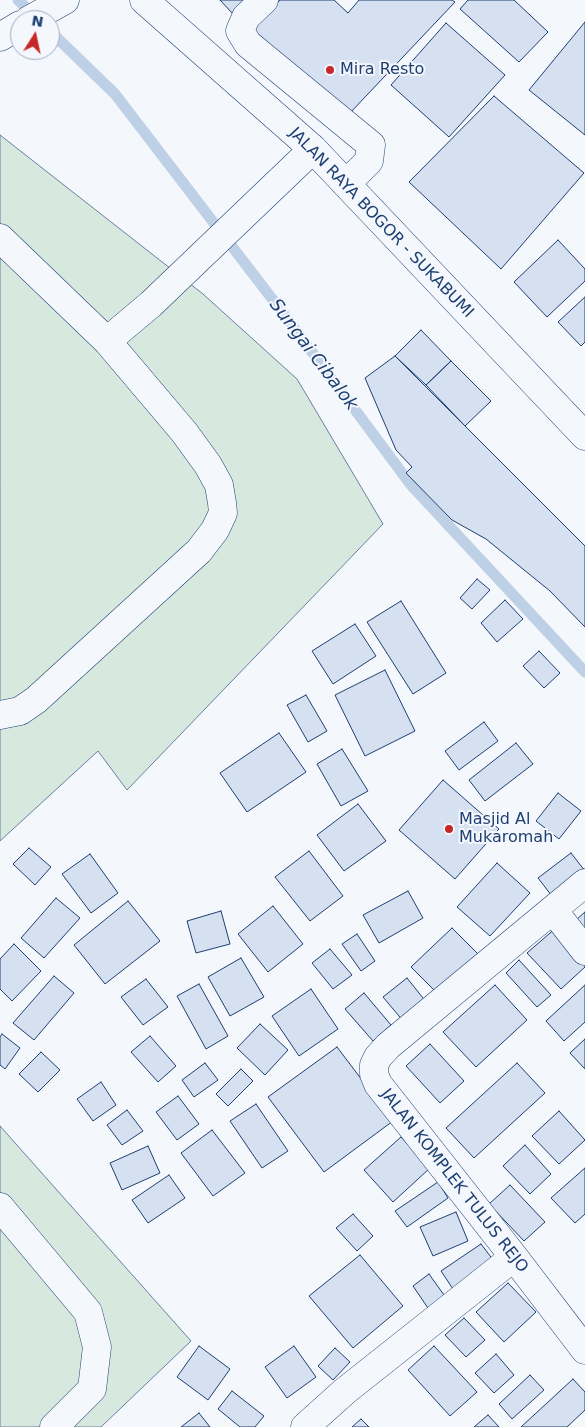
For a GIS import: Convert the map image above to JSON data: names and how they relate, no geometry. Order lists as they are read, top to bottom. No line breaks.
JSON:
{"streets":{"main road":["JALAN RAYA BOGOR - SUKABUMI","JALAN KOMPLEK TULUS REJO"]},"water":["Sungai Cibalok"],"places":["Mira Resto","Masjid Al Mukaromah"],"north":"top"}
